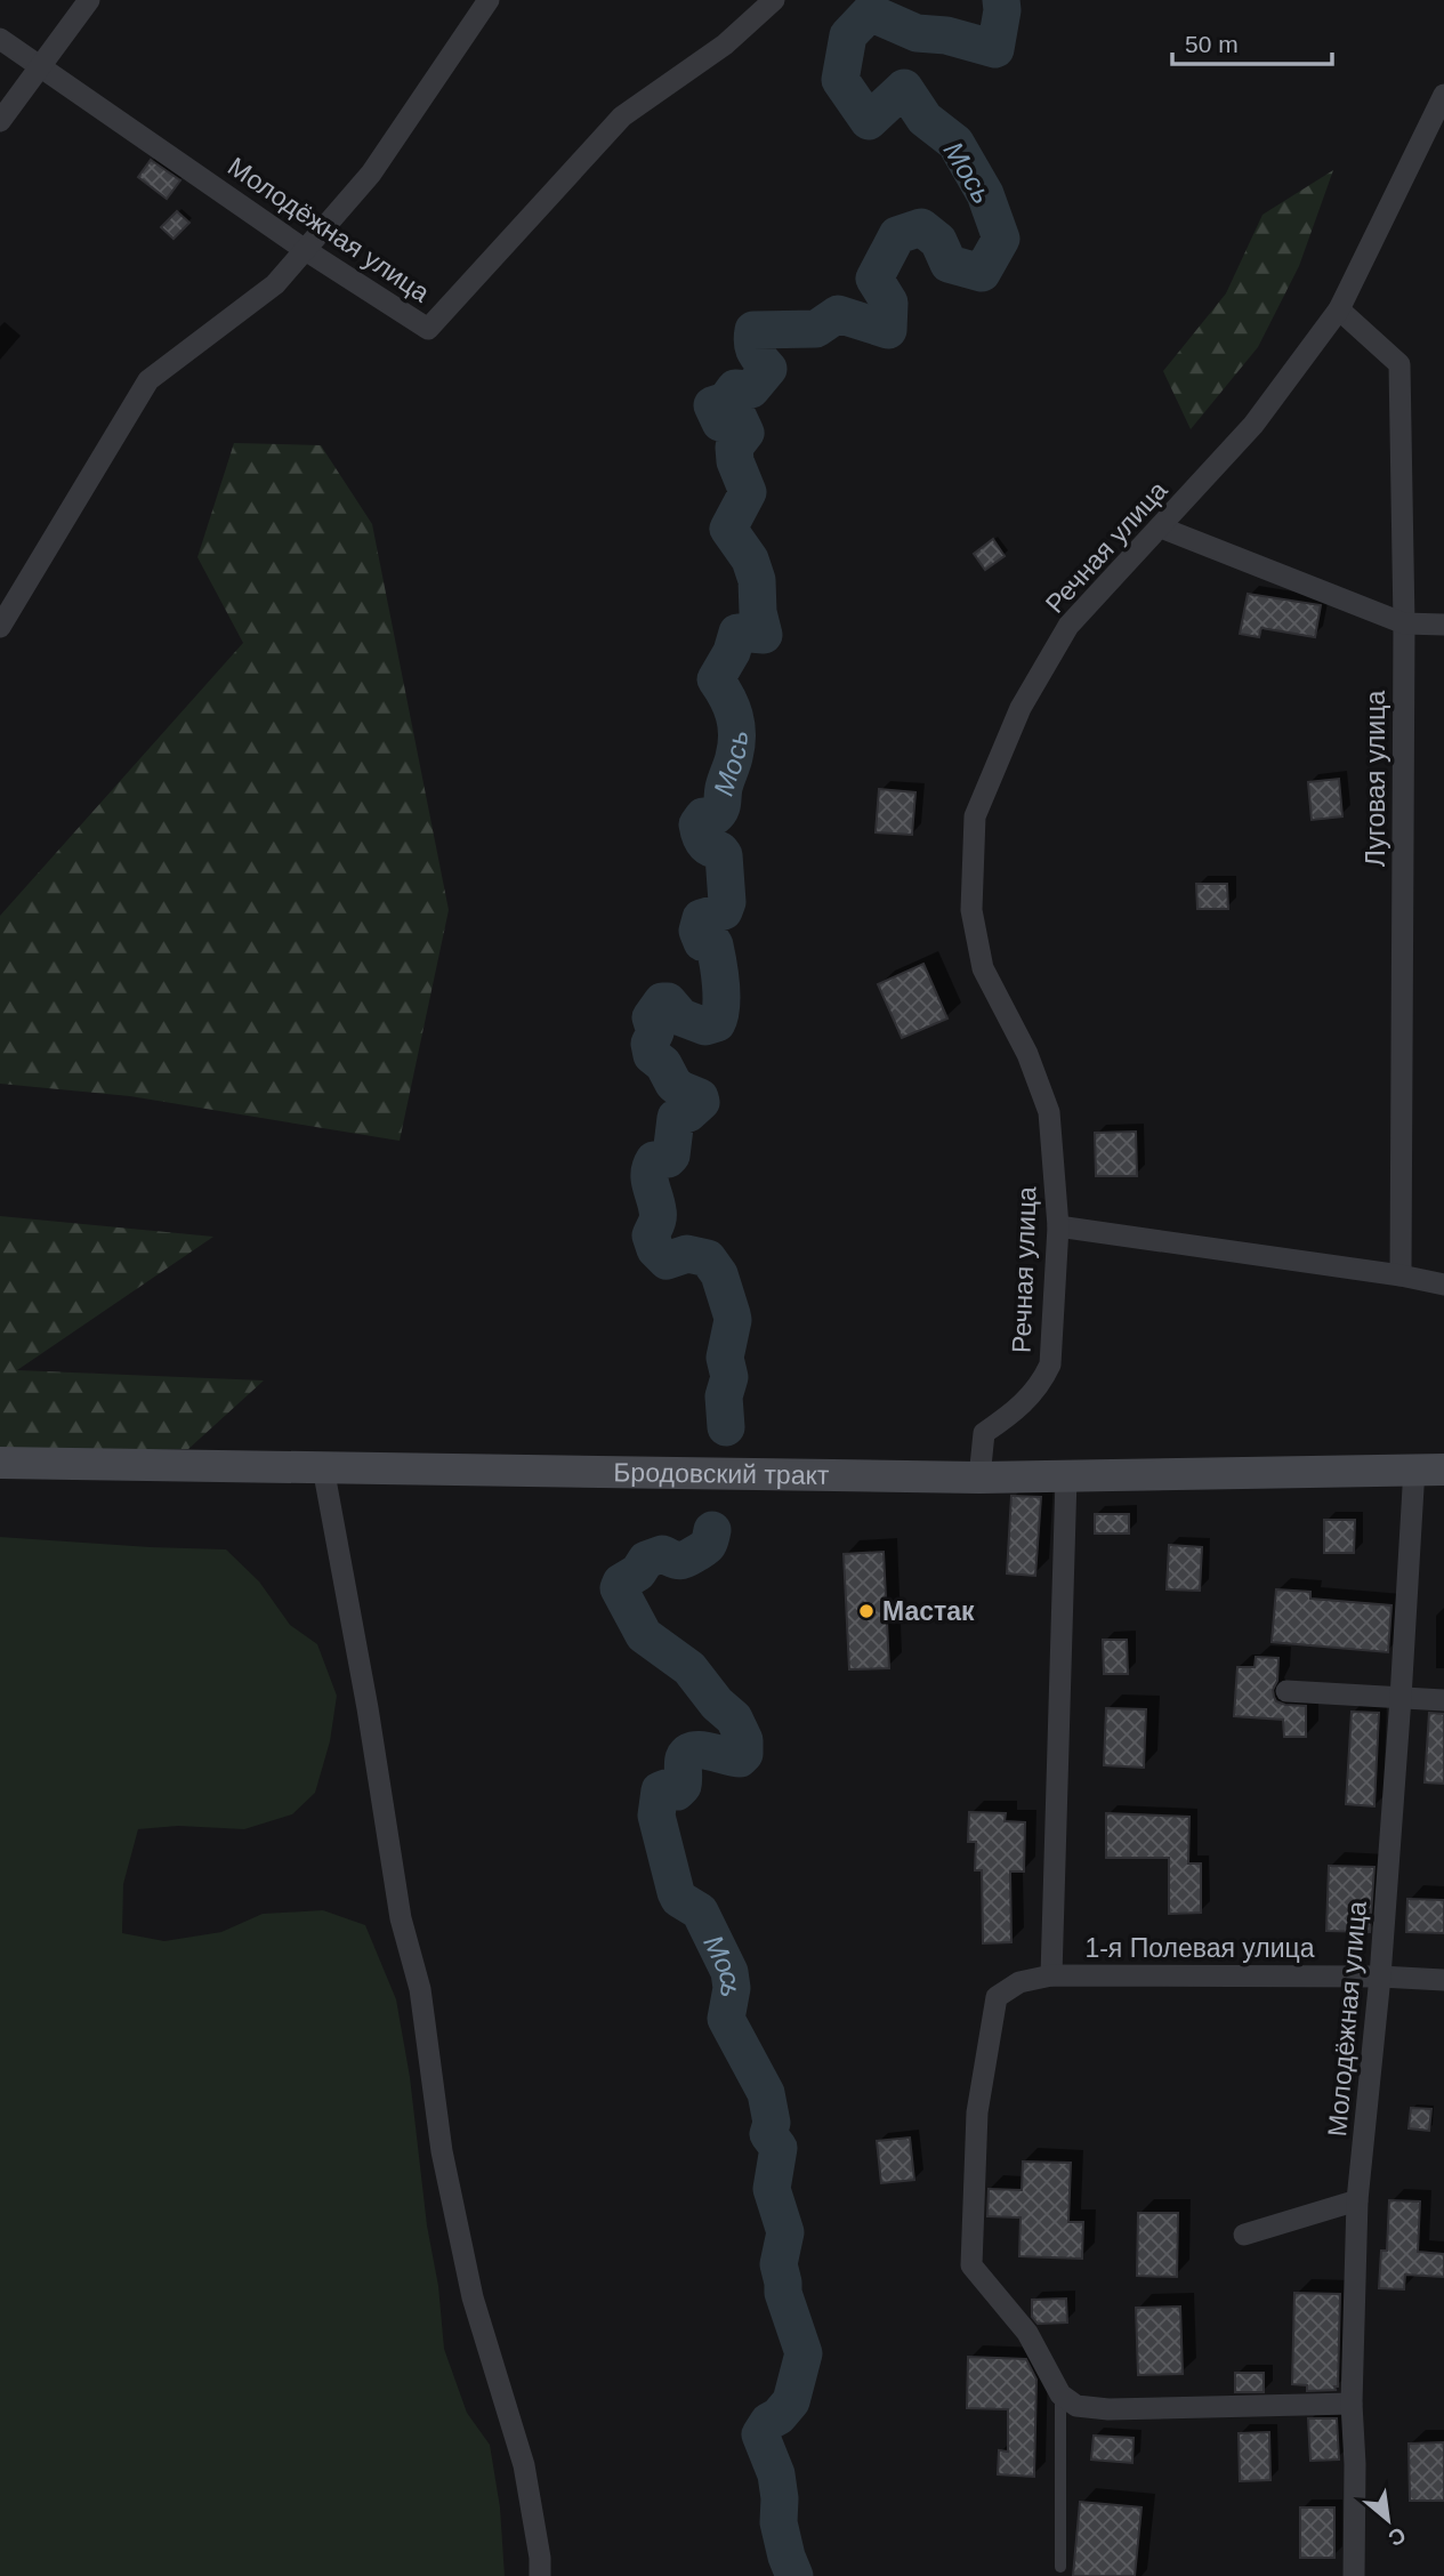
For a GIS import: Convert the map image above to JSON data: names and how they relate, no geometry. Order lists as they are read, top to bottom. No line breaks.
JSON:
{"streets":{"main road":["Бродовский тракт"],"street":["Молодёжная улица","Речная улица","Луговая улица","1-я Полевая улица"]},"crossings":[["Молодёжная улица","Бродовский тракт"],["Молодёжная улица","1-я Полевая улица"],["Речная улица","Луговая улица"],["Речная улица","Бродовский тракт"]],"water":["Мось"],"places":["Мастак"],"scale_bar":"50 m","north":"bottom right"}
